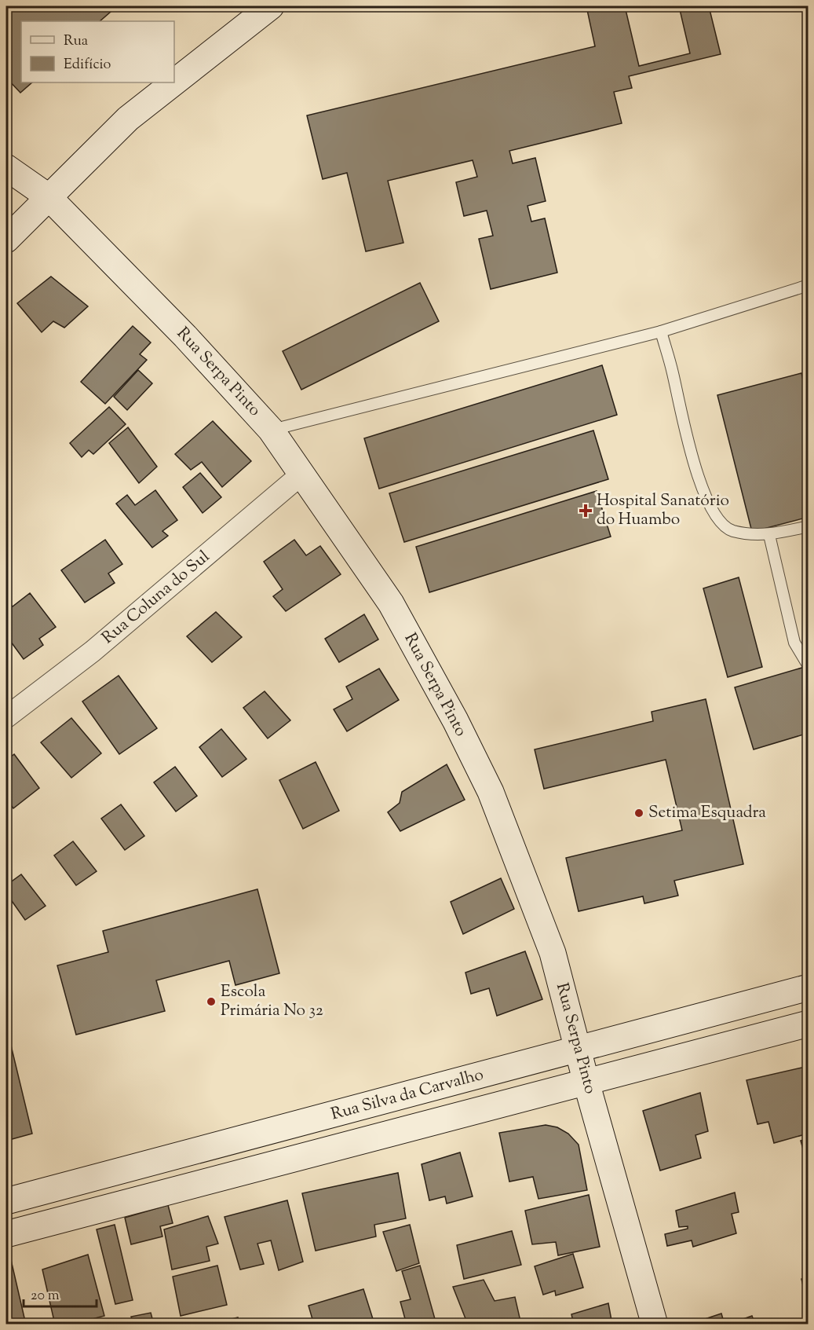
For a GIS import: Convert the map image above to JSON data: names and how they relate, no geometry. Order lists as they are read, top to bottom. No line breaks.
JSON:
{"streets":{"street":["Rua Serpa Pinto","Rua Coluna do Sul","Rua Silva da Carvalho"]},"crossings":[["Rua Serpa Pinto","Rua Coluna do Sul"],["Rua Serpa Pinto","Rua Silva da Carvalho"]],"places":{"health":["Hospital Sanatório do Huambo"],"other":["Setima Esquadra","Escola Primária No 32"]},"legend":["Rua","Edifício"],"scale_bar":"20 m"}
